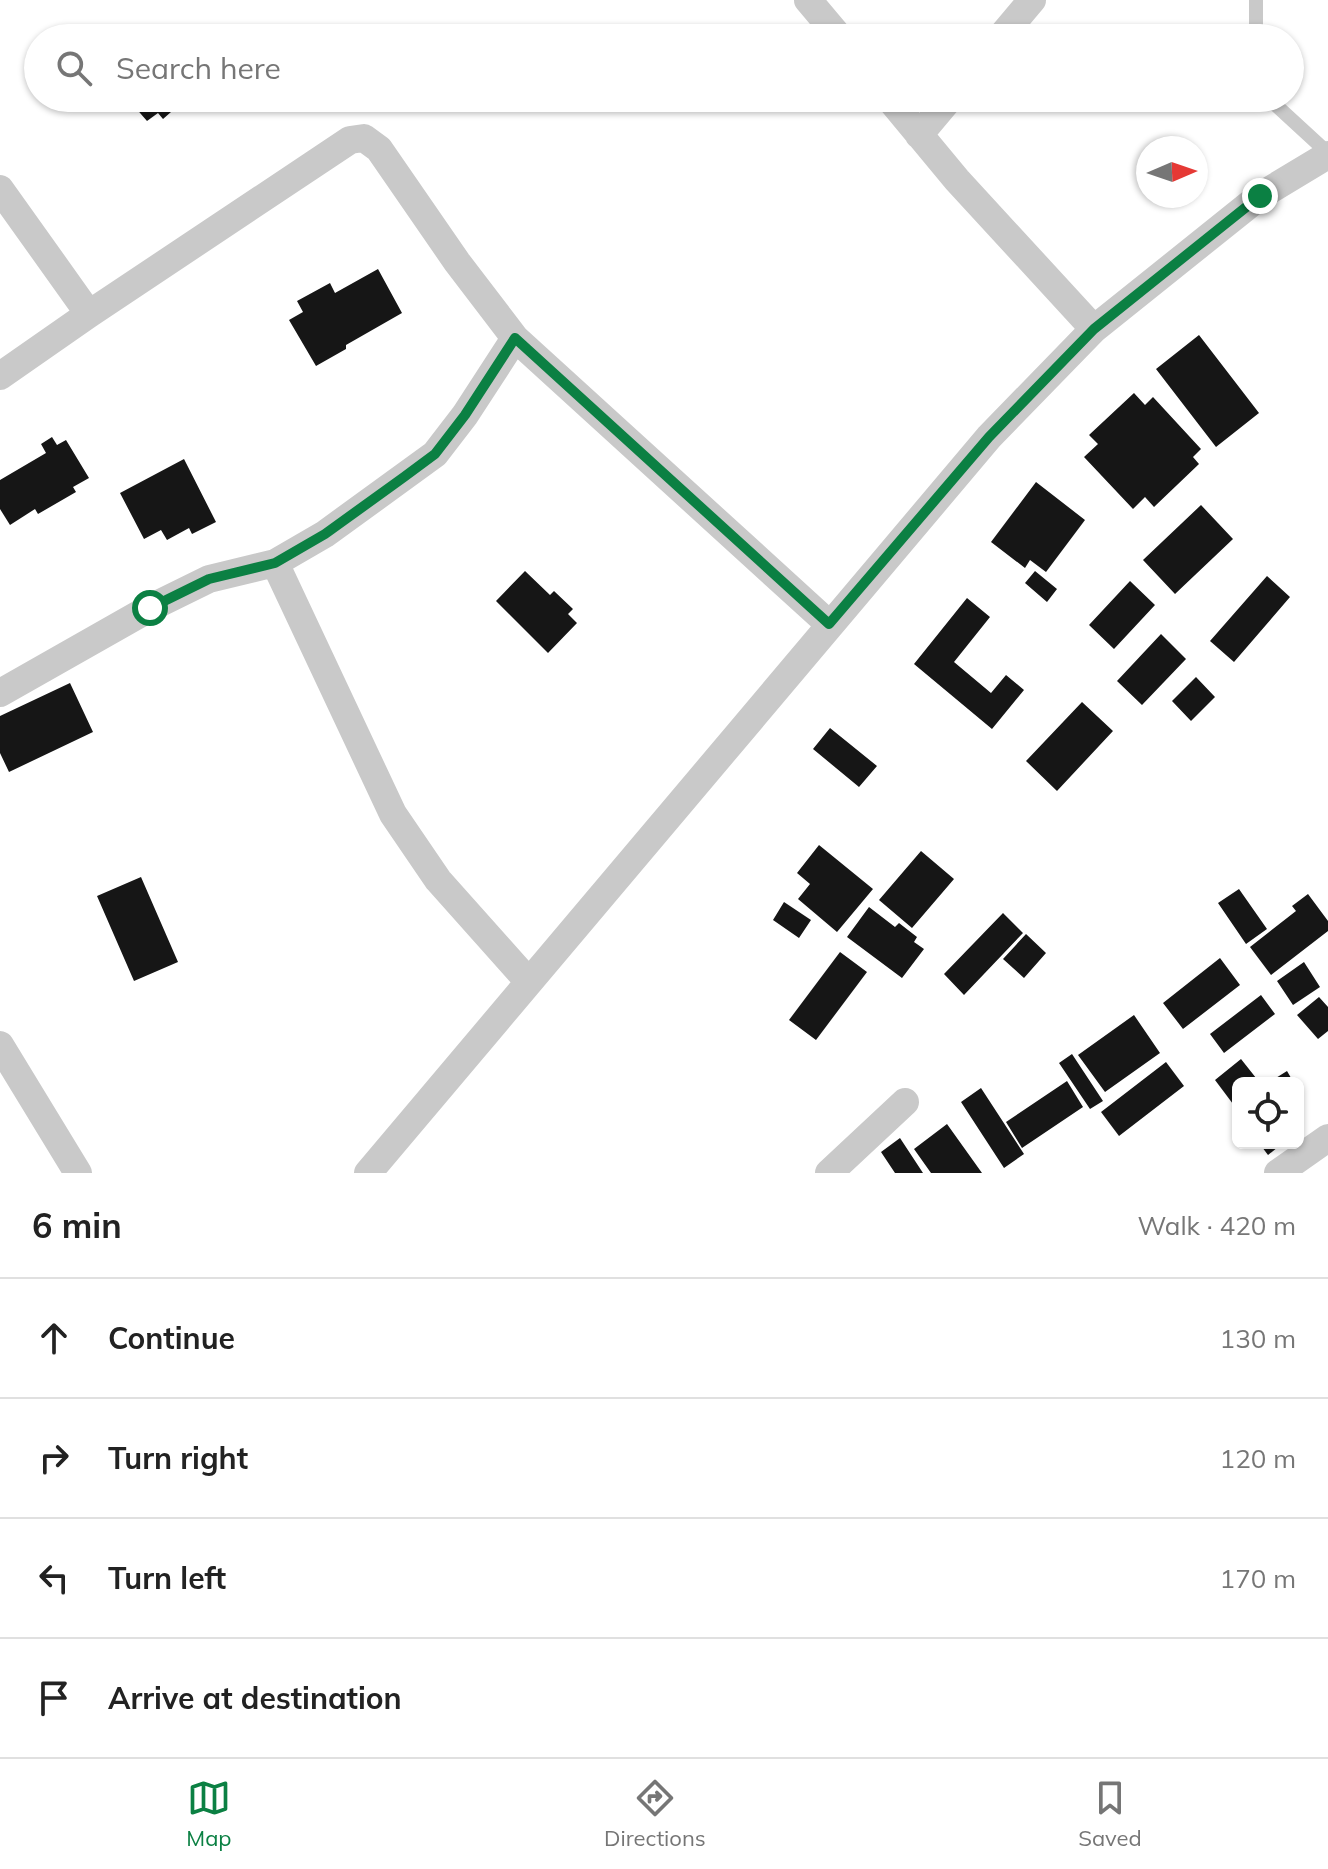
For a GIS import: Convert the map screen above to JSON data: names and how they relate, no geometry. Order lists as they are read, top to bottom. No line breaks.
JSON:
{"north":"right","page":{"search":"Search here","heading":["6 min","Walk · 420 m"],"list":[["Continue","130 m"],["Turn right","120 m"],["Turn left","170 m"],"Arrive at destination"],"nav":["Map","Directions","Saved"]}}
